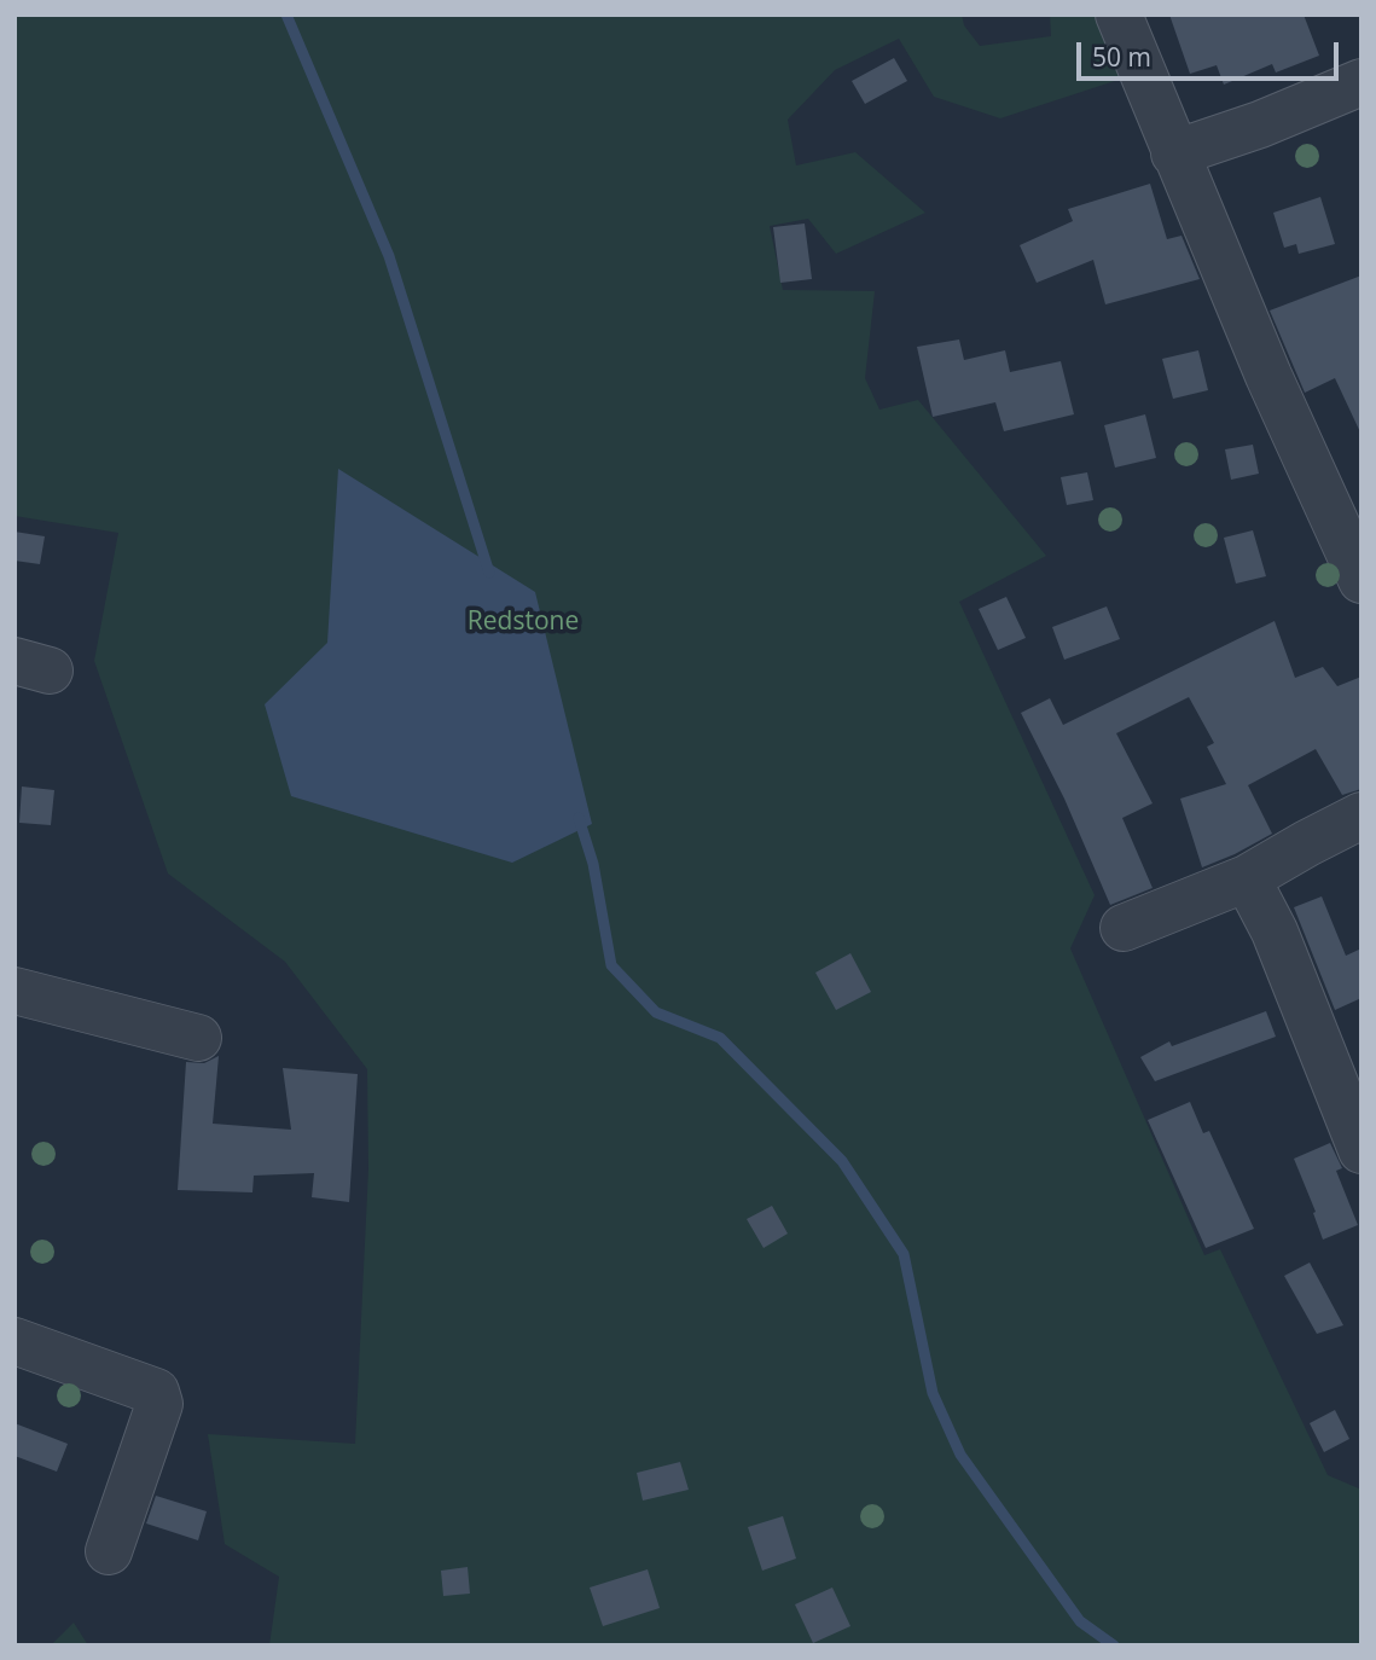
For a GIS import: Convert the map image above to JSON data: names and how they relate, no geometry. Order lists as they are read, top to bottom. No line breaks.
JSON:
{"parks":["Redstone"],"scale_bar":"50 m"}
